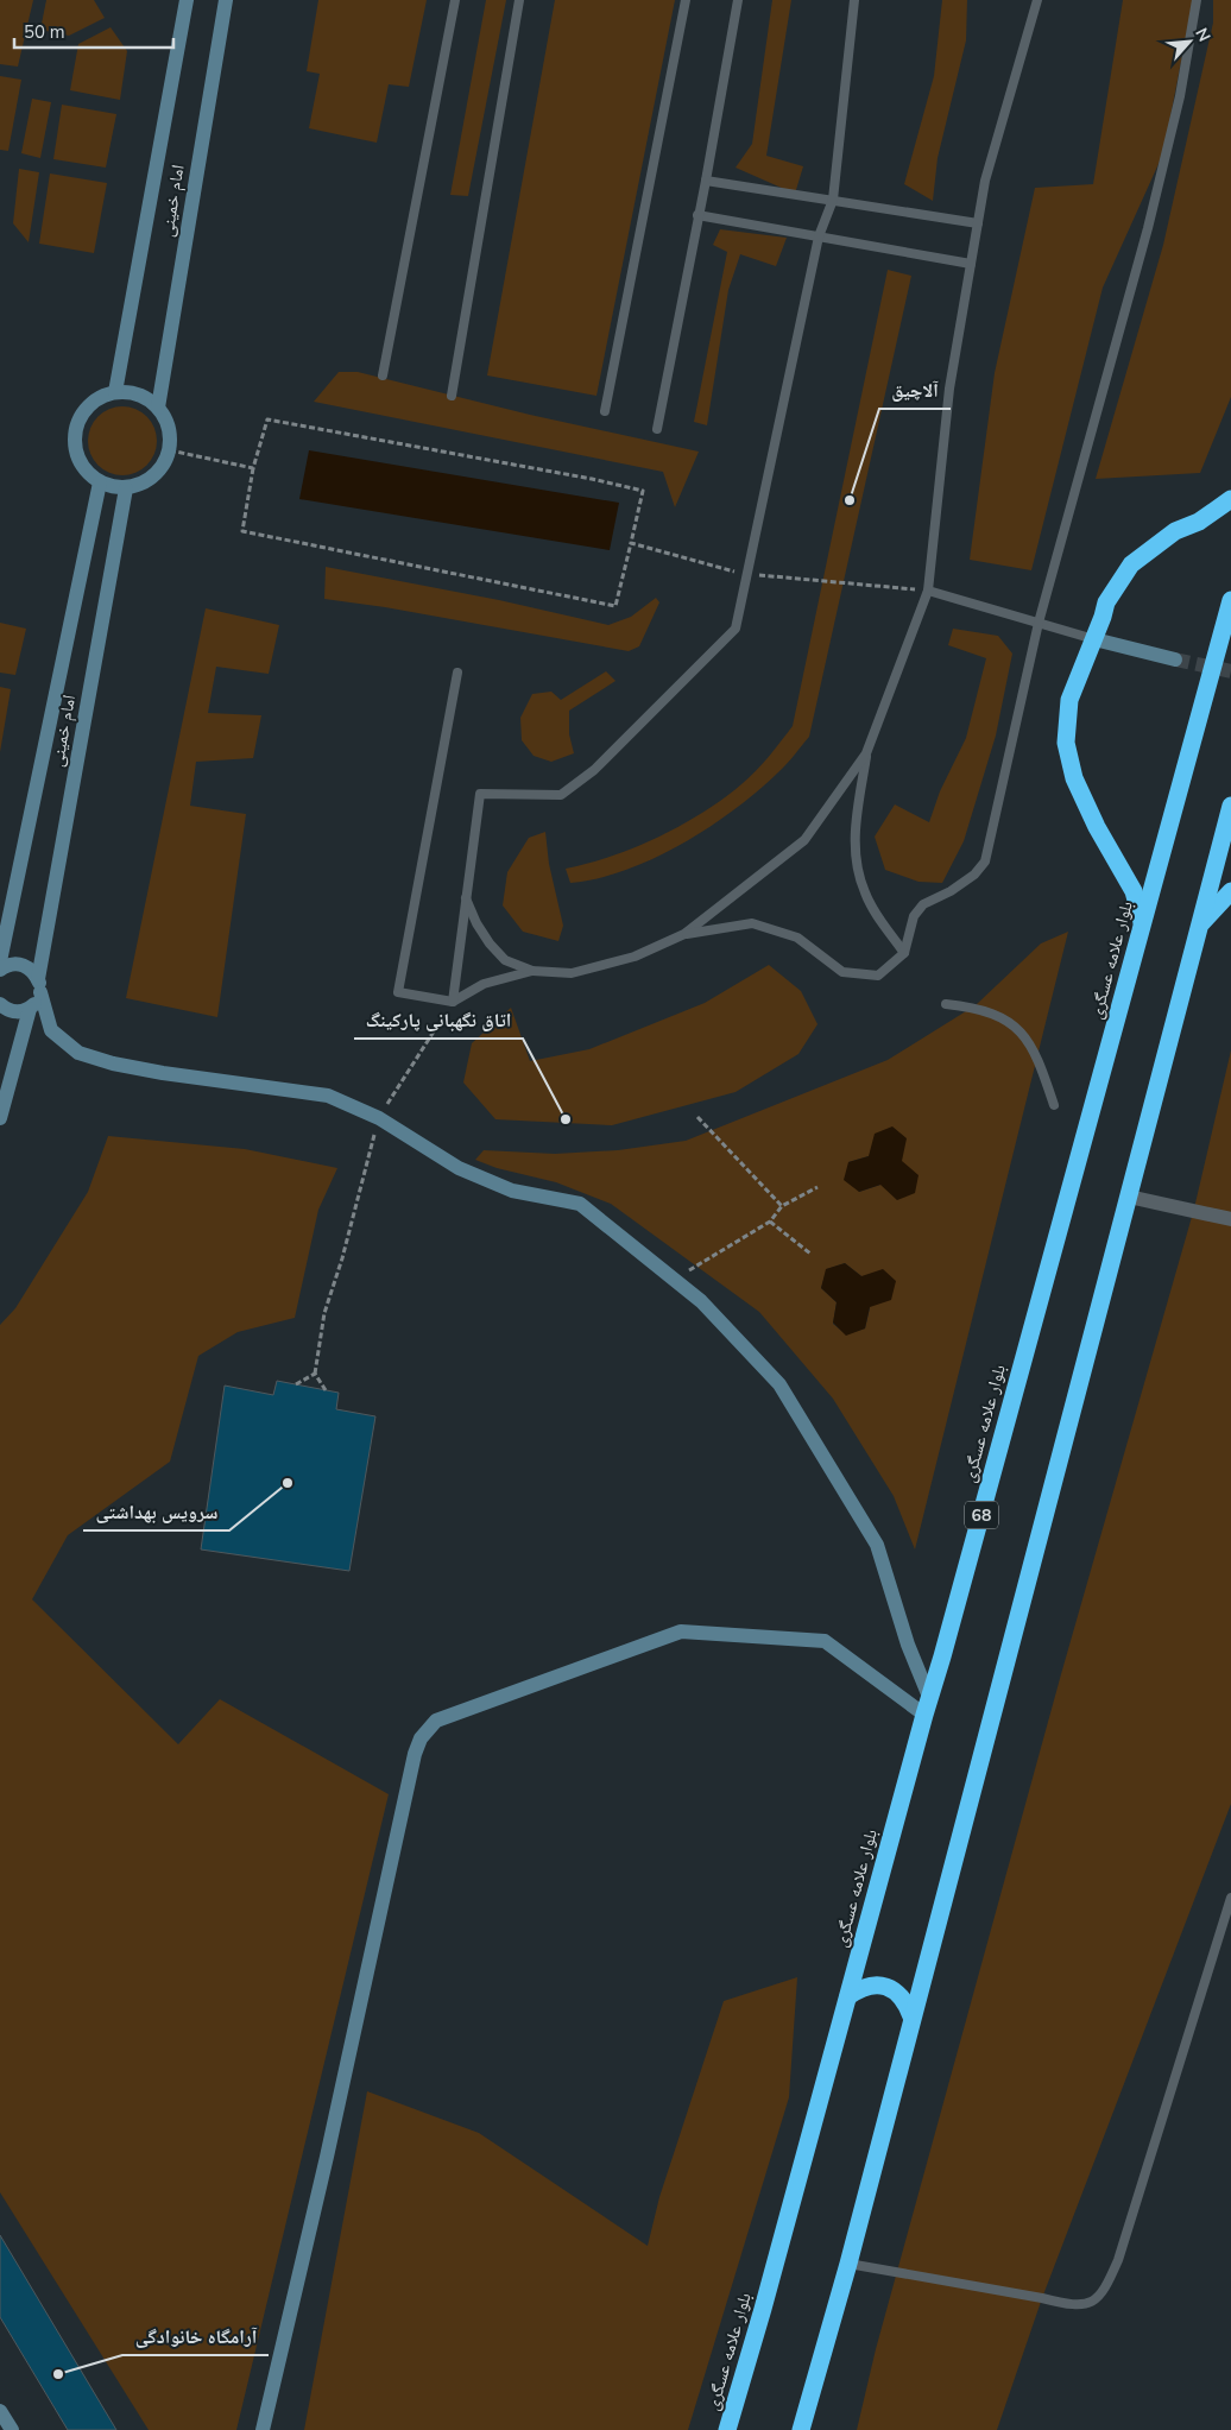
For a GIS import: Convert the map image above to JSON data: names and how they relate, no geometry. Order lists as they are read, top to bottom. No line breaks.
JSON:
{"streets":{"highway":["بلوار علامه عسگری","68"],"street":["امام خمینی"]},"places":["آلاچیق","اتاق نگهبانی پارکینگ","سرویس بهداشتی","آرامگاه خانوادگی"],"scale_bar":"50 m","north":"top right"}
